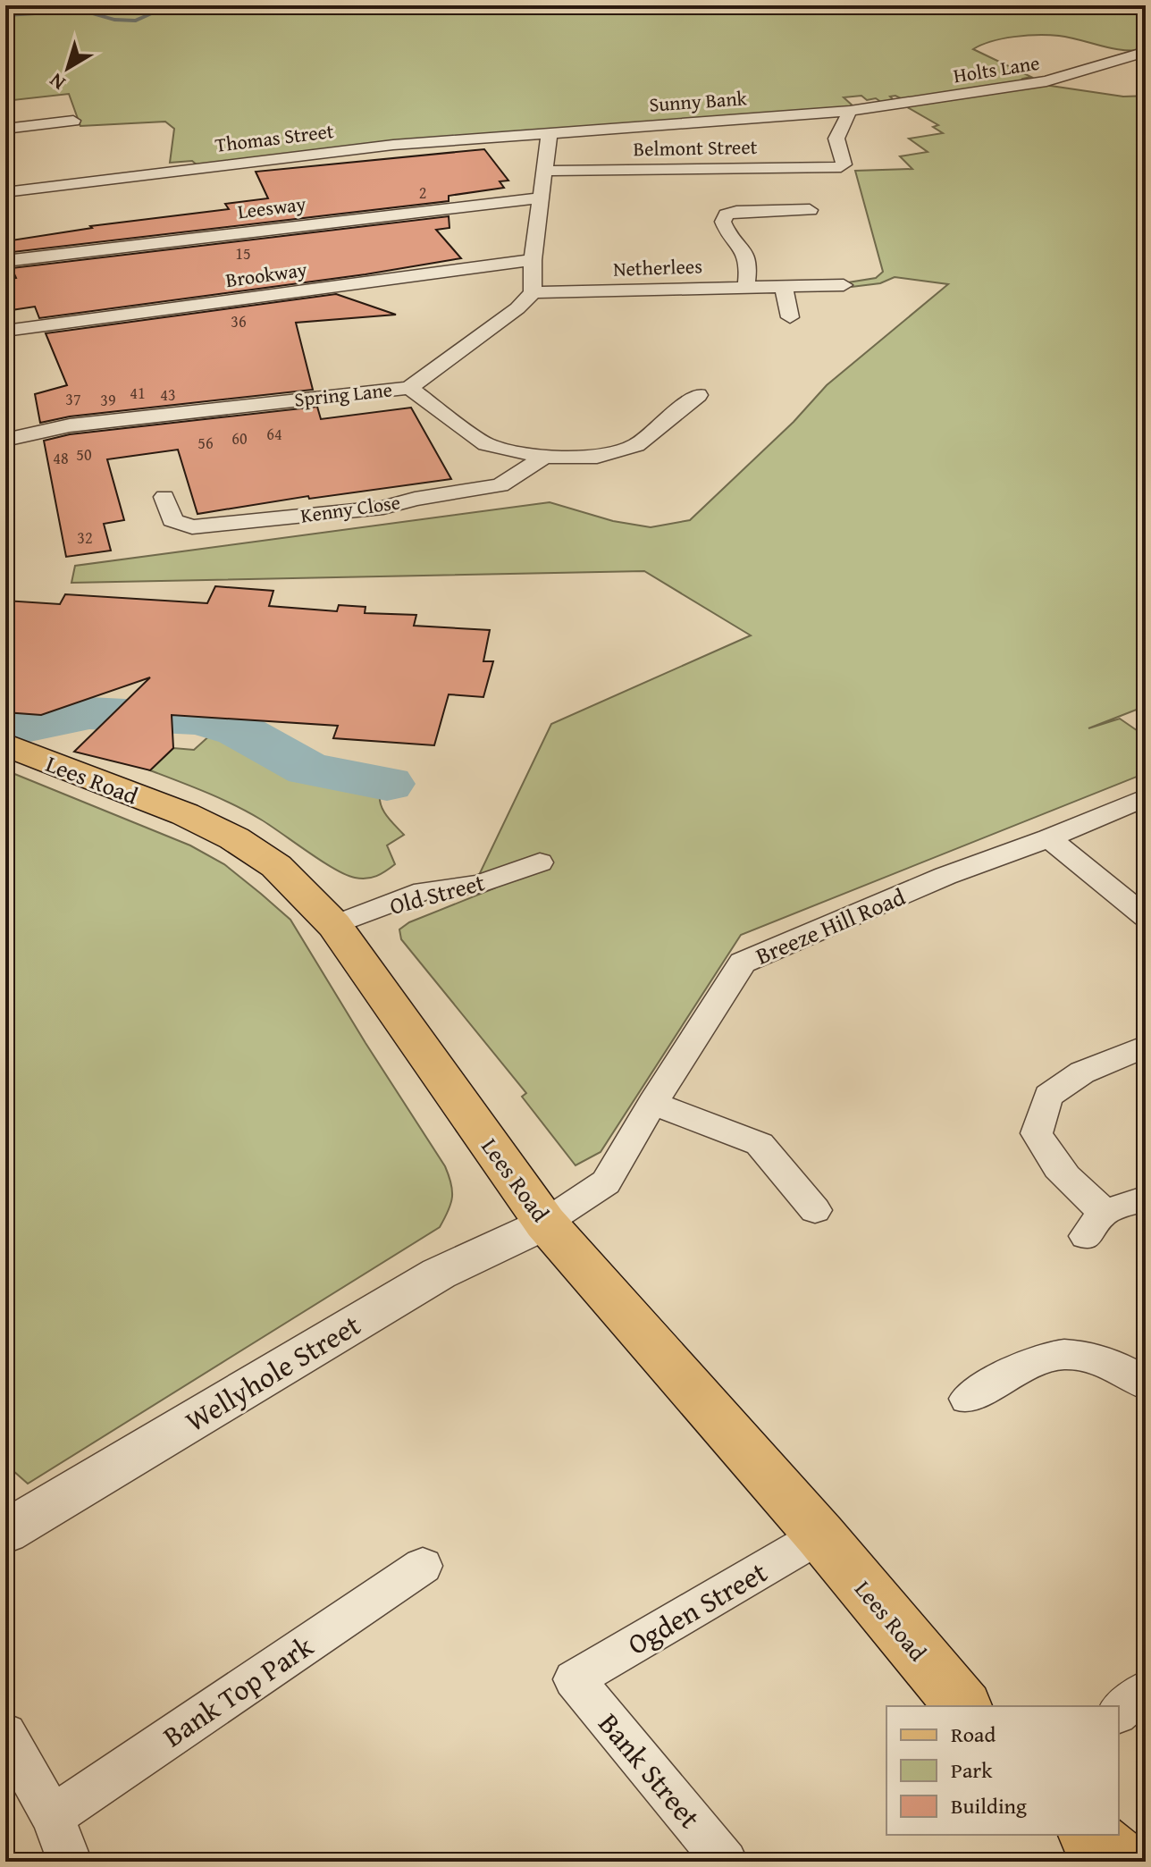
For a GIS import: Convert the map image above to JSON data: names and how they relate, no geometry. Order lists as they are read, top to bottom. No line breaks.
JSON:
{"streets":{"main road":["Lees Road"],"street":["Holts Lane","Sunny Bank","Thomas Street","Belmont Street","Leesway","Netherlees","Brookway","Spring Lane","Kenny Close","Old Street","Breeze Hill Road","Wellyhole Street","Ogden Street","Bank Top Park","Bank Street"]},"crossings":[["Holts Lane","Sunny Bank"],["Holts Lane","Belmont Street"],["Sunny Bank","Thomas Street"],["Sunny Bank","Belmont Street"],["Netherlees","Spring Lane"],["Lees Road","Old Street"],["Lees Road","Breeze Hill Road"],["Lees Road","Wellyhole Street"],["Lees Road","Ogden Street"],["Breeze Hill Road","Wellyhole Street"],["Ogden Street","Bank Street"]],"house_numbers":["2","15","36","41","43","37","39","64","60","56","50","48","32"],"legend":["Road","Park","Building"],"north":"bottom left"}
